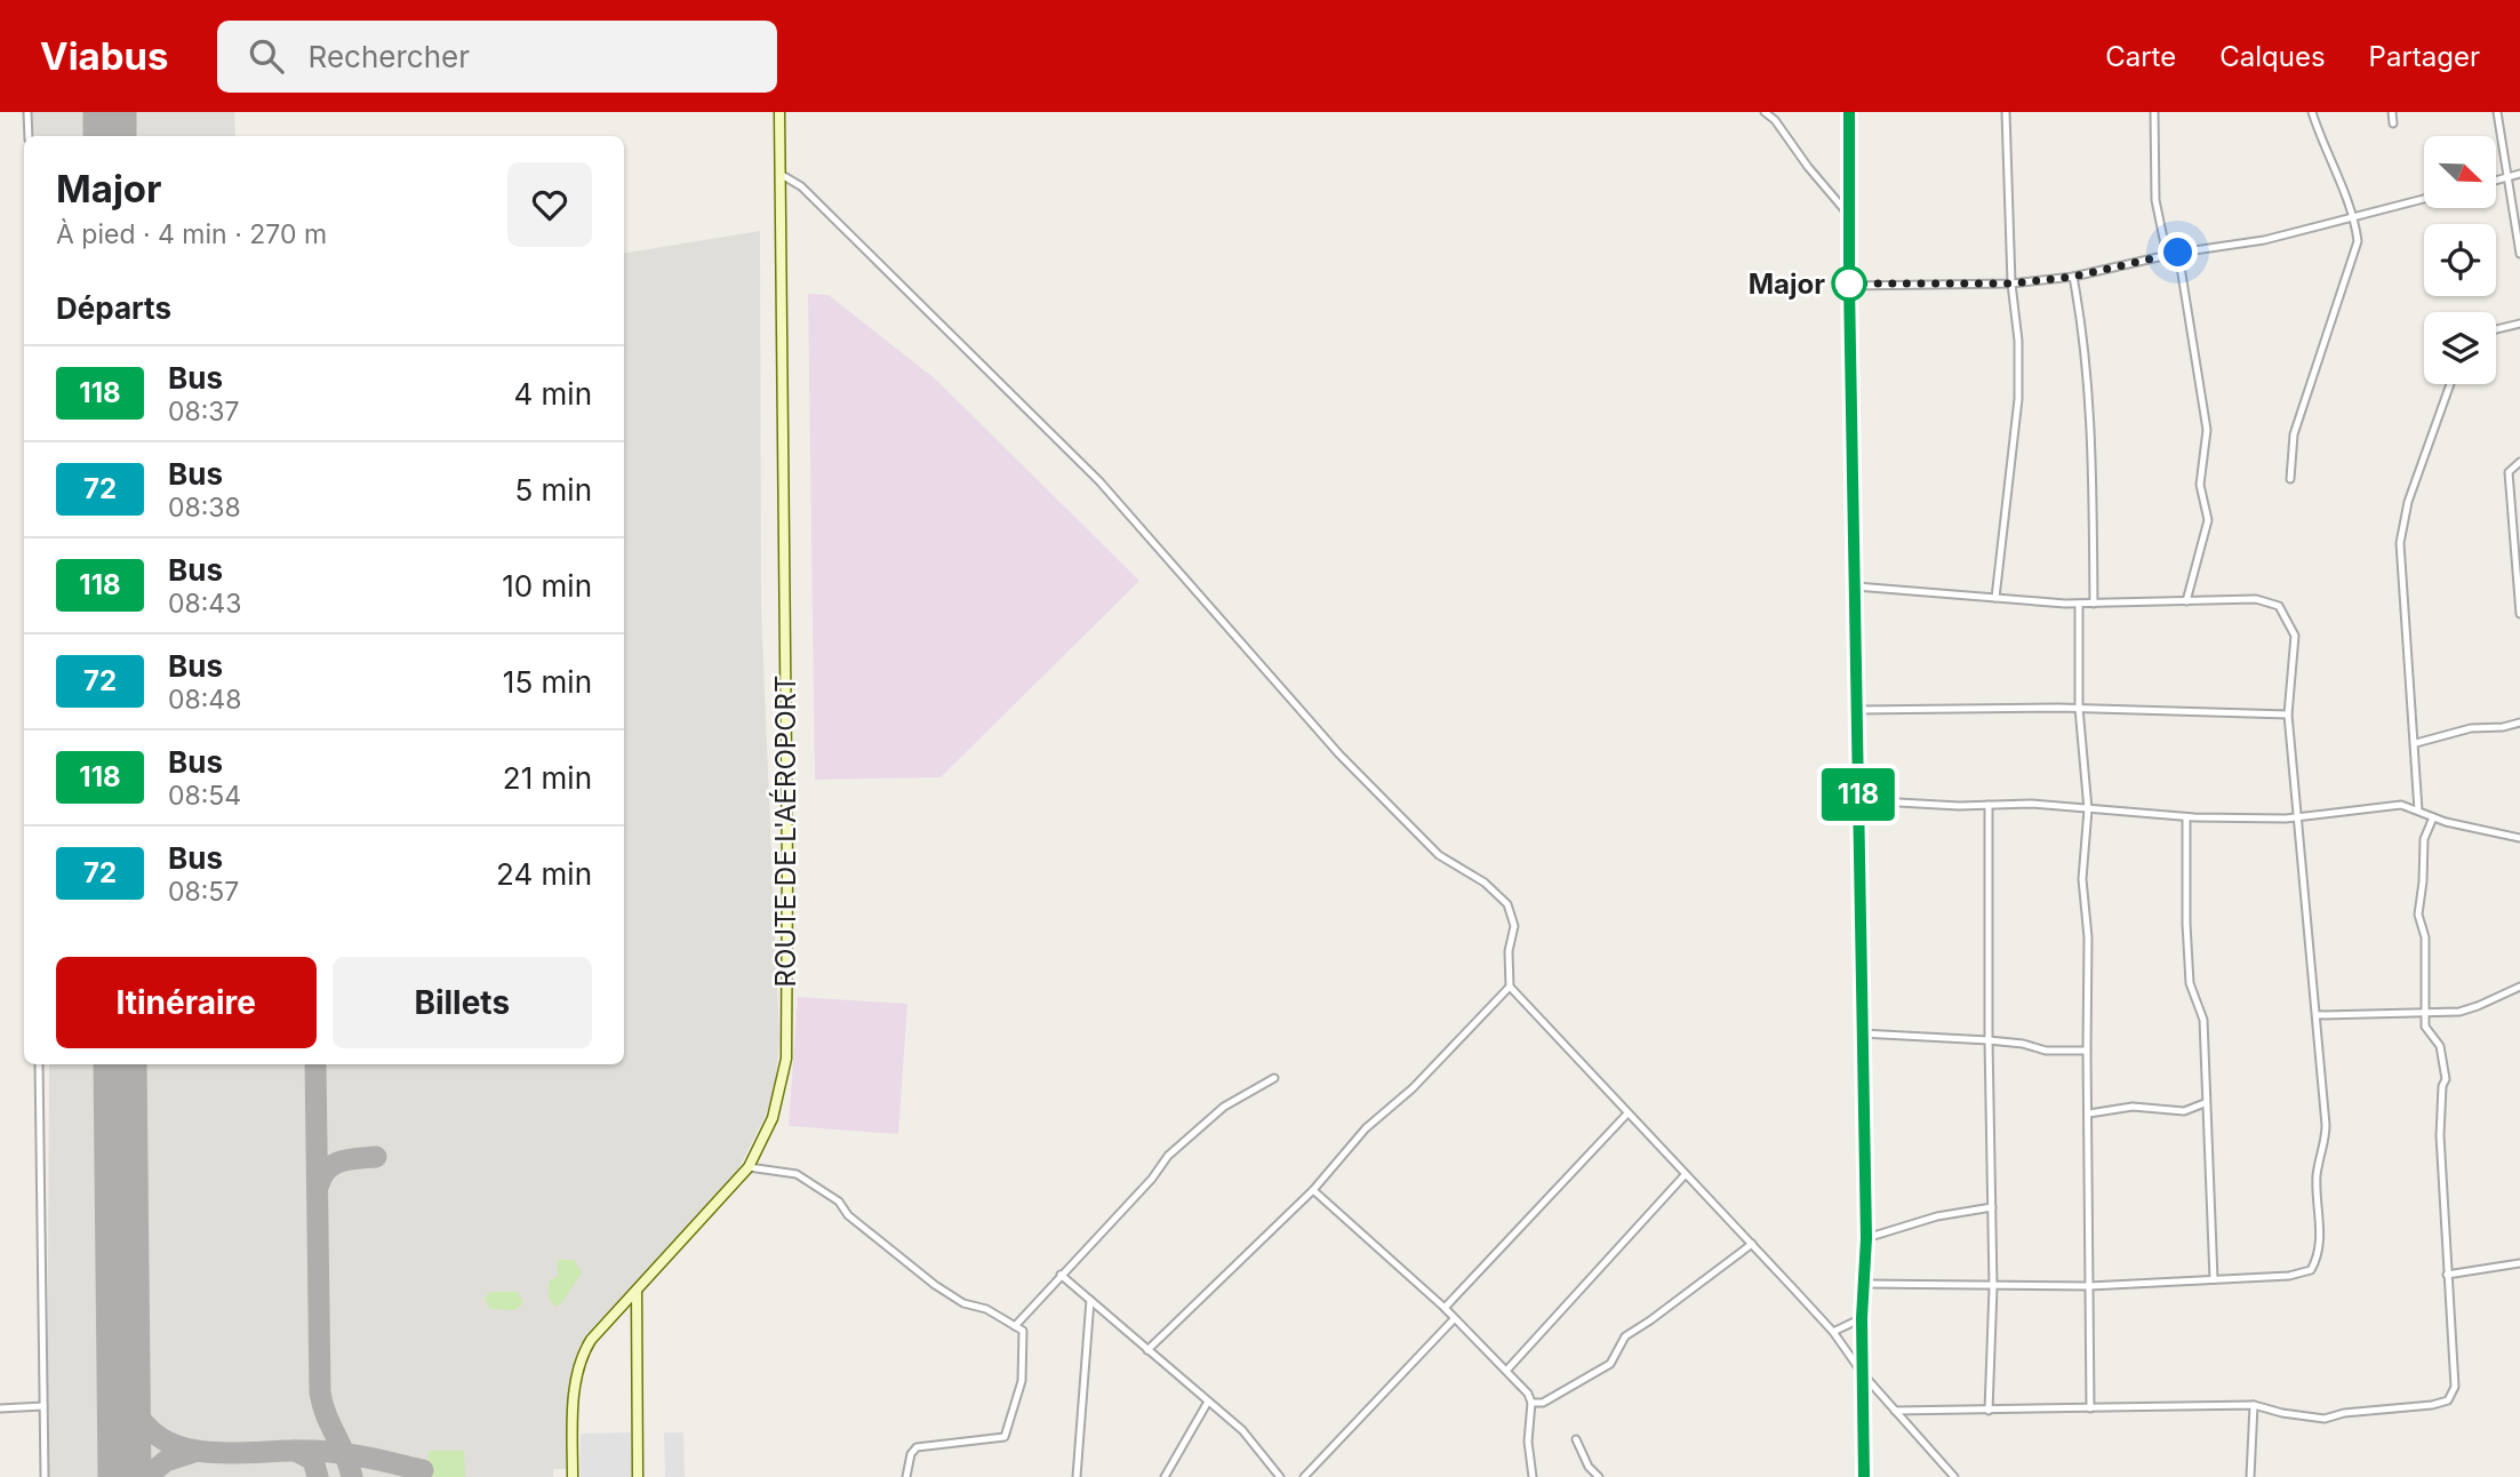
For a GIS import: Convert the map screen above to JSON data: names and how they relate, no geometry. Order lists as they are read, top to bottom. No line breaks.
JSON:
{"streets":{"main road":["ROUTE DE L'AÉROPORT"]},"places":["Major"],"lines":["bus line 118"],"north":"bottom right","page":{"header":"Viabus","search":"Rechercher","nav":["Carte","Calques","Partager"],"on_map":"118","heading":[["Major","À pied · 4 min · 270 m"],"Départs"],"list":[{"mark":"118","name":"Bus","note":"08:37","value":"4 min"},{"mark":"72","name":"Bus","note":"08:38","value":"5 min"},{"mark":"118","name":"Bus","note":"08:43","value":"10 min"},{"mark":"72","name":"Bus","note":"08:48","value":"15 min"},{"mark":"118","name":"Bus","note":"08:54","value":"21 min"},{"mark":"72","name":"Bus","note":"08:57","value":"24 min"}],"buttons":["Itinéraire","Billets"]}}
